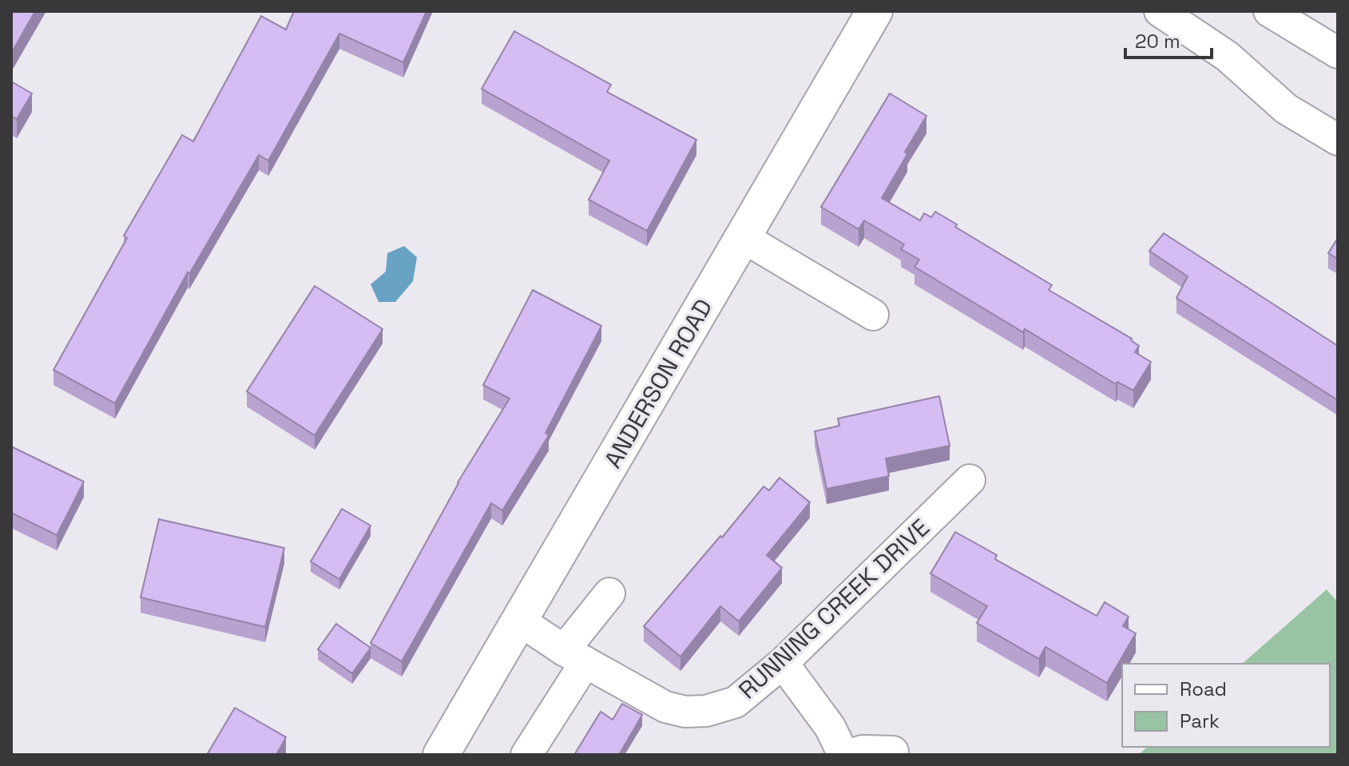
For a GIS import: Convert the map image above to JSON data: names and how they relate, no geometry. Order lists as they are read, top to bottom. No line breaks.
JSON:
{"streets":{"street":["ANDERSON ROAD","RUNNING CREEK DRIVE"]},"crossings":[["ANDERSON ROAD","RUNNING CREEK DRIVE"]],"legend":["Road","Park"],"scale_bar":"20 m"}
